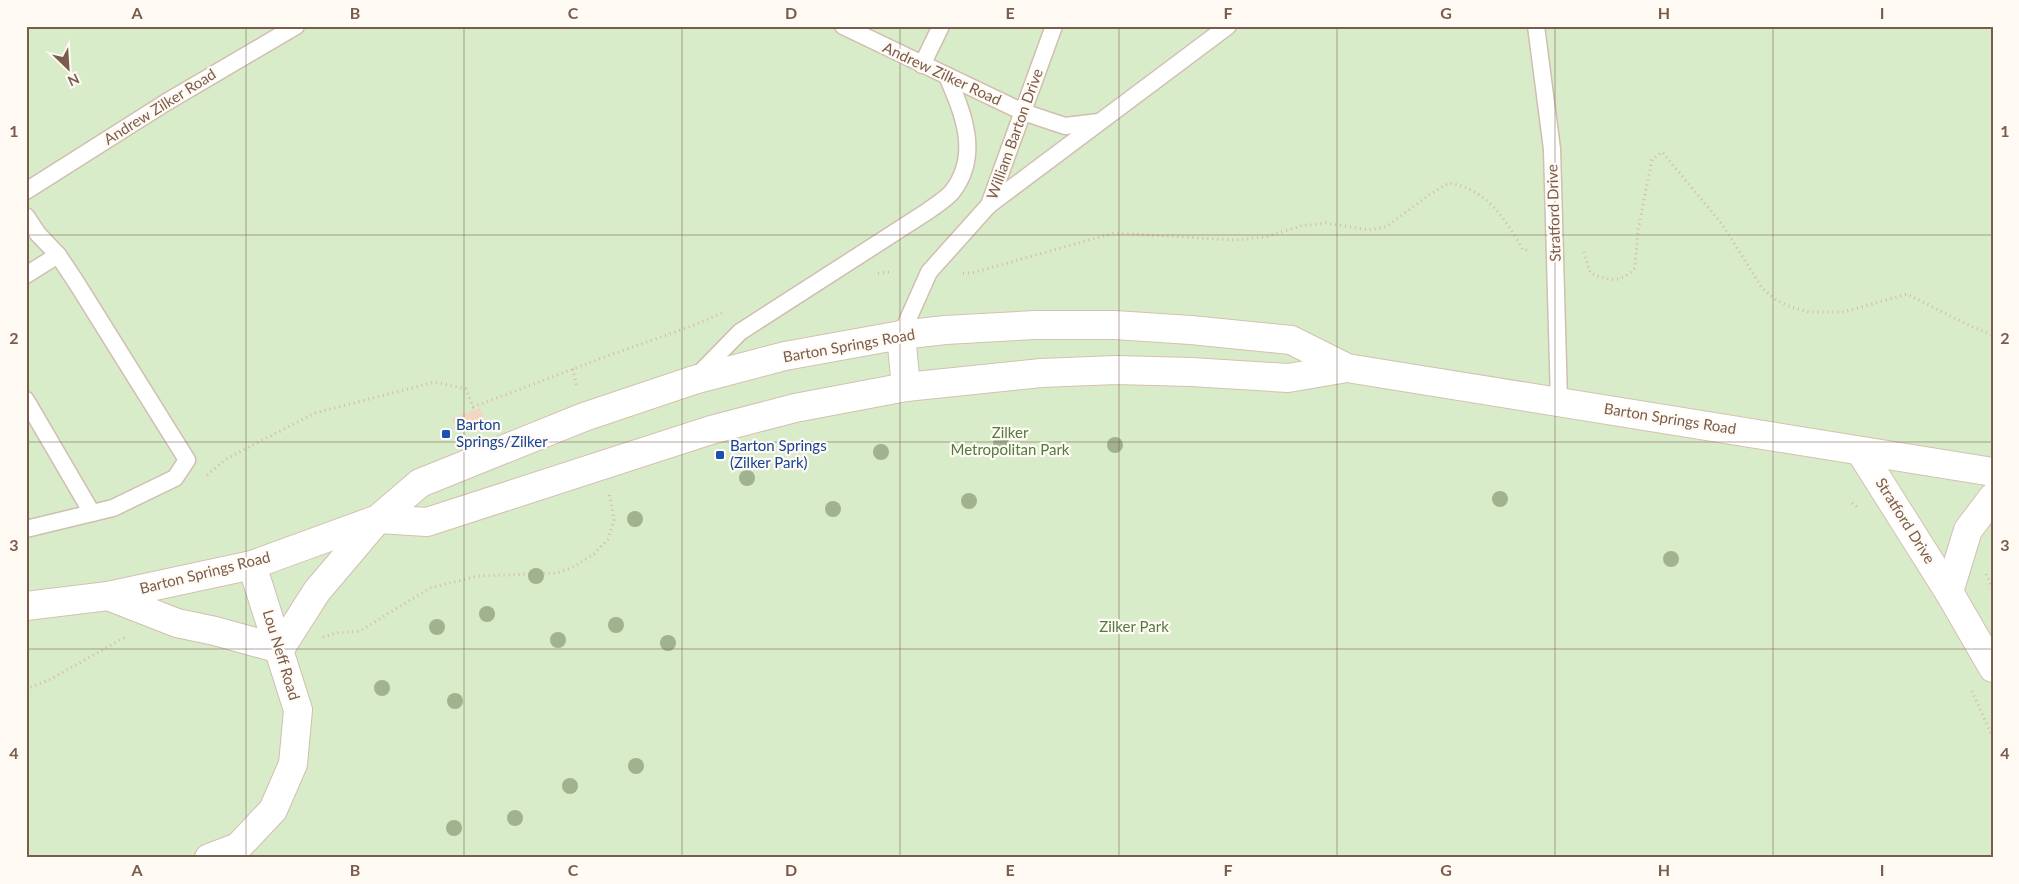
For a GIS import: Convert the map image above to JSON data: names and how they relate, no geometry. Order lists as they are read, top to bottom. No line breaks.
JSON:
{"streets":{"main road":["Stratford Drive","Barton Springs Road","Lou Neff Road"],"lane":["Andrew Zilker Road","William Barton Drive"]},"crossings":[["Andrew Zilker Road","William Barton Drive"],["William Barton Drive","Barton Springs Road"],["Stratford Drive","Barton Springs Road"],["Barton Springs Road","Lou Neff Road"]],"parks":["Zilker Metropolitan Park","Zilker Park"],"places":{"transit":["Barton Springs/Zilker","Barton Springs (Zilker Park)"]},"north":"bottom right","grid":{"columns":["A","B","C","D","E","F","G","H","I"],"rows":["1","2","3","4"]}}
